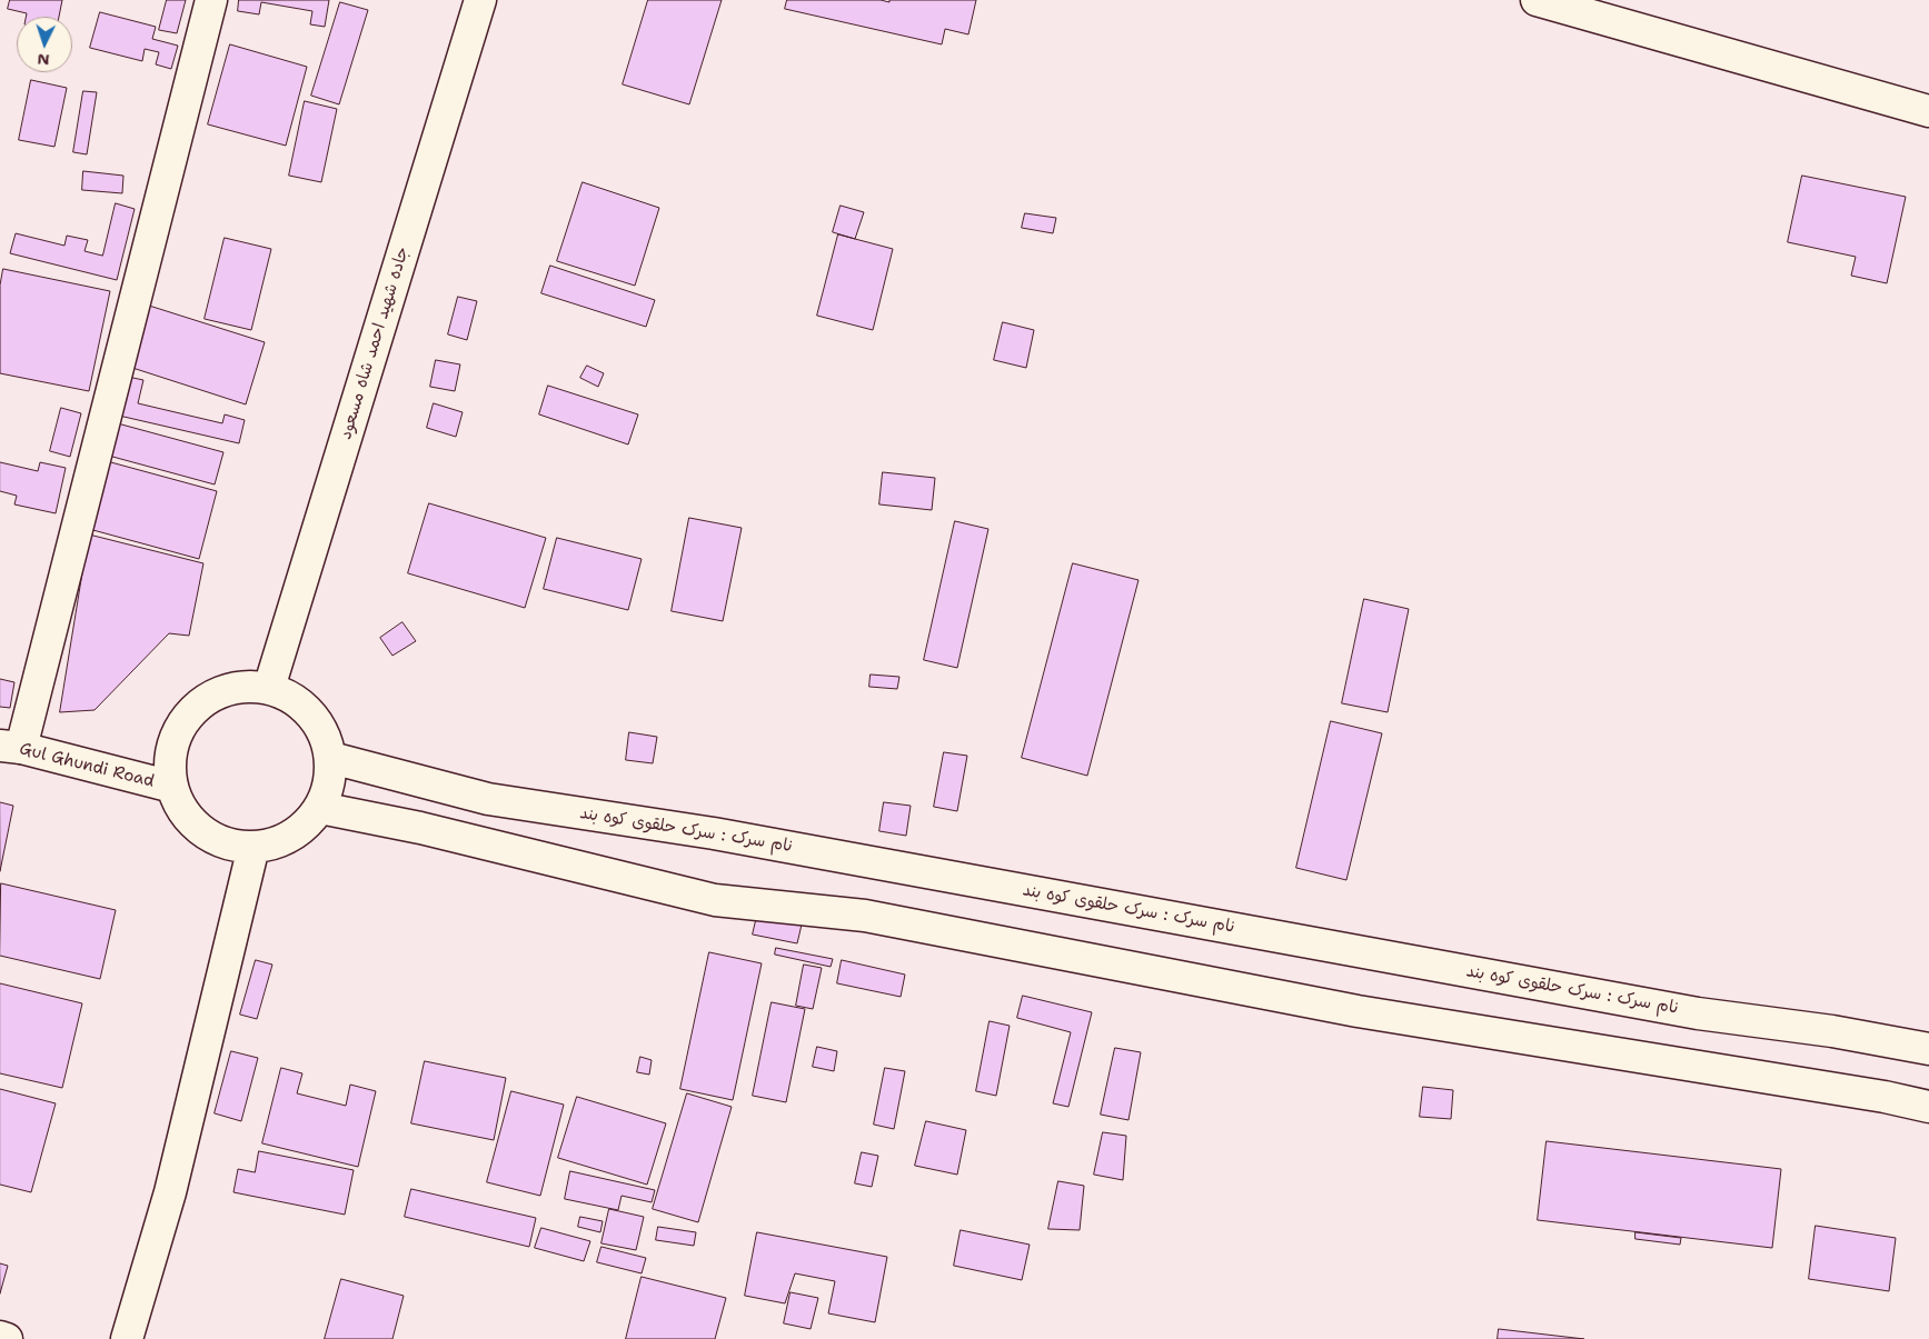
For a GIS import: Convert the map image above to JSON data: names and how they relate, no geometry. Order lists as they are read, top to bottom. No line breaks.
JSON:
{"streets":{"street":["جاده شهيد احمد شاه مسعود","Gul Ghundi Road","نام سرک : سرک حلقوی کوه بند"]},"crossings":[["جاده شهيد احمد شاه مسعود","Gul Ghundi Road"],["جاده شهيد احمد شاه مسعود","نام سرک : سرک حلقوی کوه بند"],["Gul Ghundi Road","نام سرک : سرک حلقوی کوه بند"]],"north":"bottom"}
